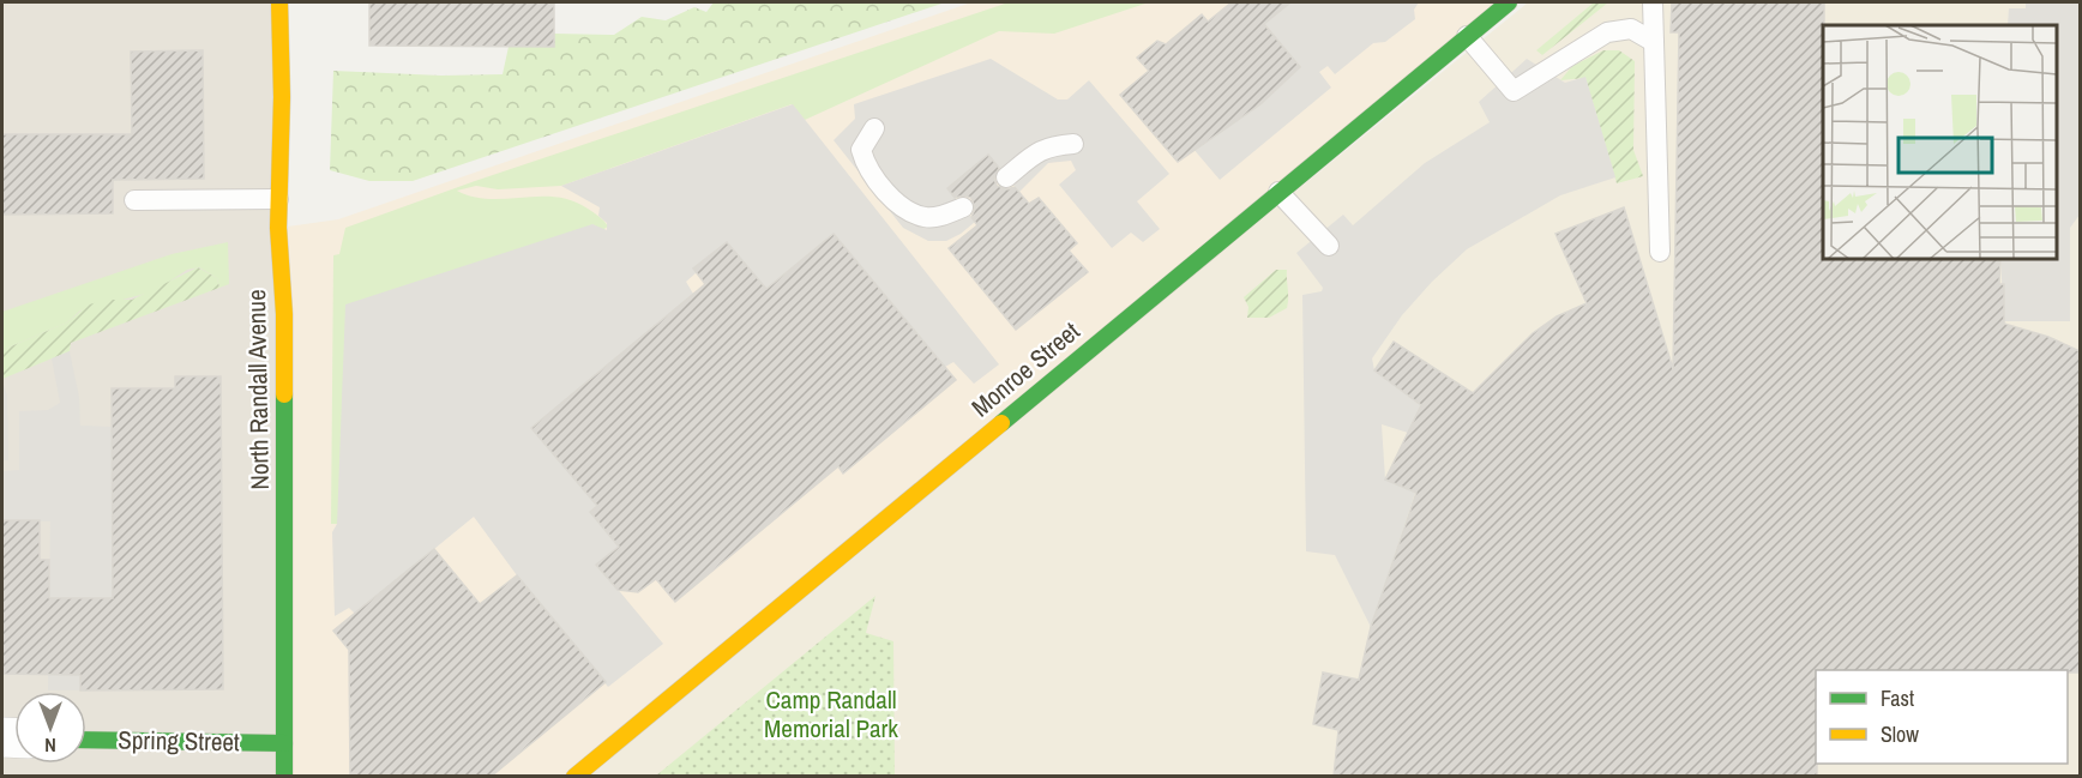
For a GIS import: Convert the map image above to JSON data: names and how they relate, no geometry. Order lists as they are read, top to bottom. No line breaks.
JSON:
{"streets":{"main road":["Monroe Street","North Randall Avenue","Spring Street"]},"crossings":[["North Randall Avenue","Spring Street"]],"parks":["Camp Randall Memorial Park"],"legend":["Fast","Slow"],"north":"bottom"}
